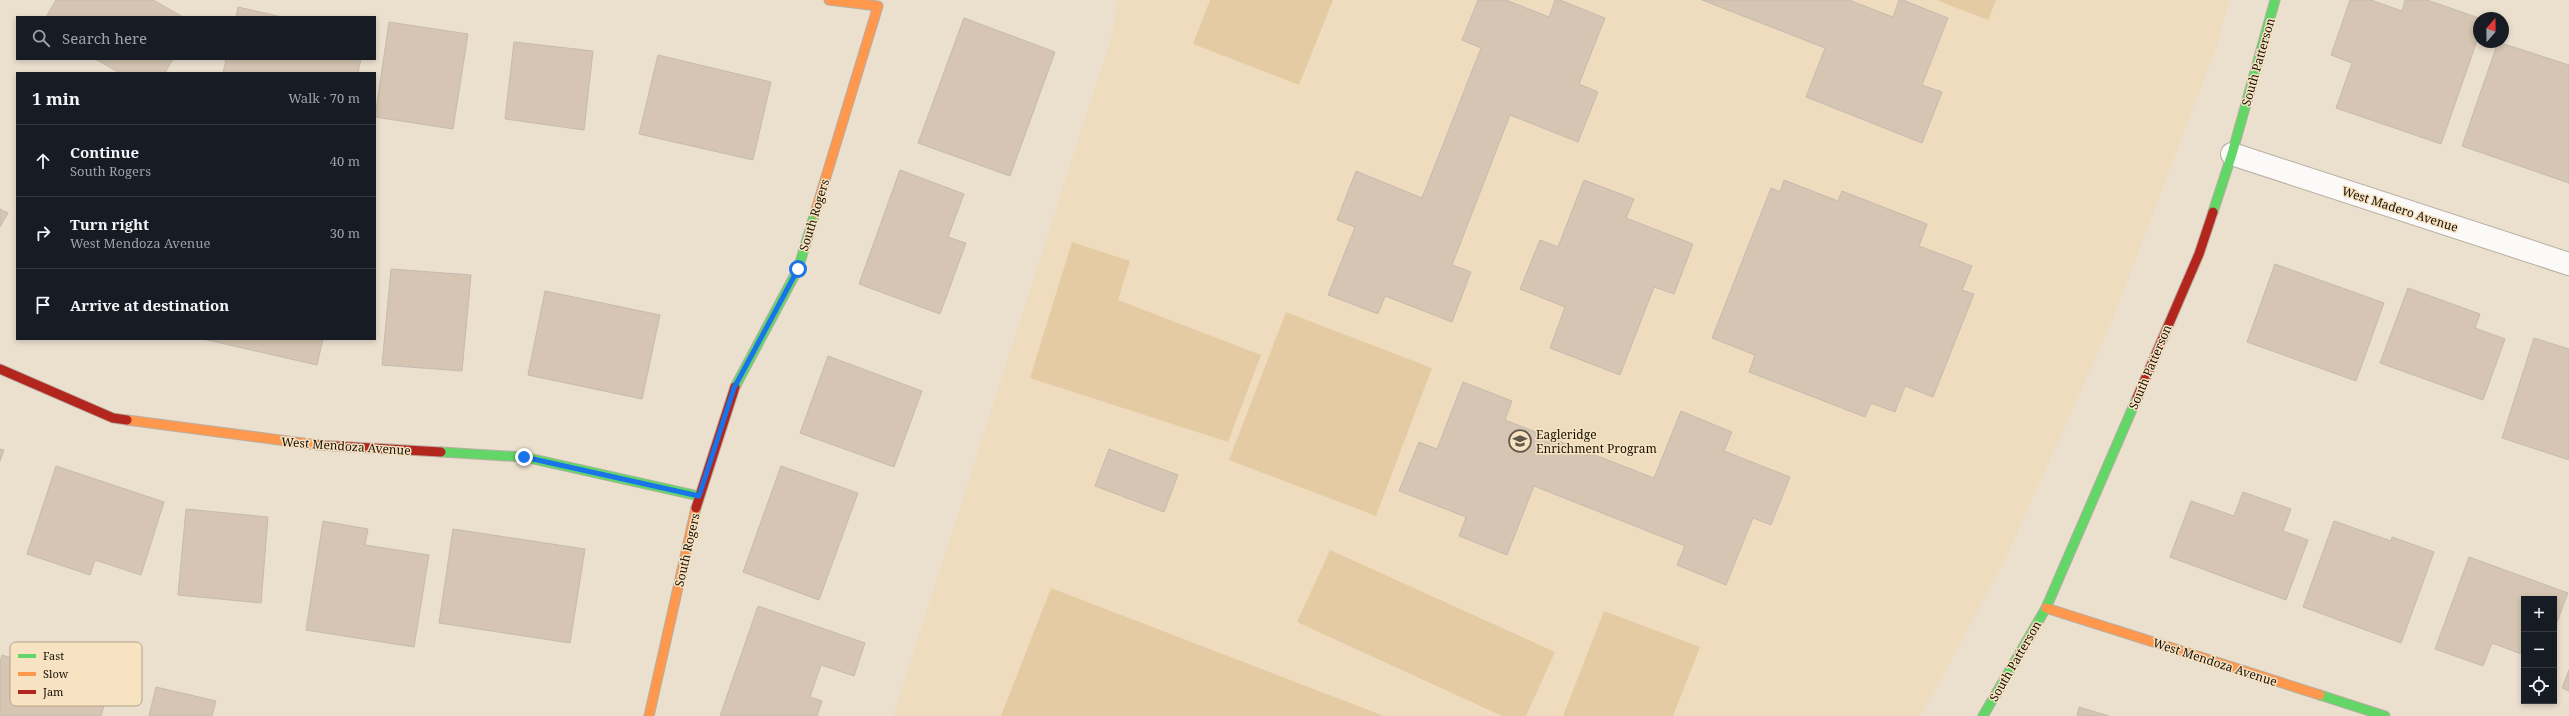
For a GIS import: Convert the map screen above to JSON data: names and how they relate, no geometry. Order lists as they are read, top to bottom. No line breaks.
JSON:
{"streets":{"street":["South Patterson","West Madero Avenue","South Rogers","West Mendoza Avenue"]},"crossings":[["South Patterson","West Madero Avenue"],["South Patterson","West Mendoza Avenue"],["South Rogers","West Mendoza Avenue"]],"places":{"school or university":["Eagleridge Enrichment Program"]},"legend":["Fast","Slow","Jam"],"north":"top","page":{"search":"Search here","heading":["1 min","Walk · 70 m"],"list":[["Continue","South Rogers","40 m"],["Turn right","West Mendoza Avenue","30 m"],"Arrive at destination"],"map_buttons":["+","−"]}}
